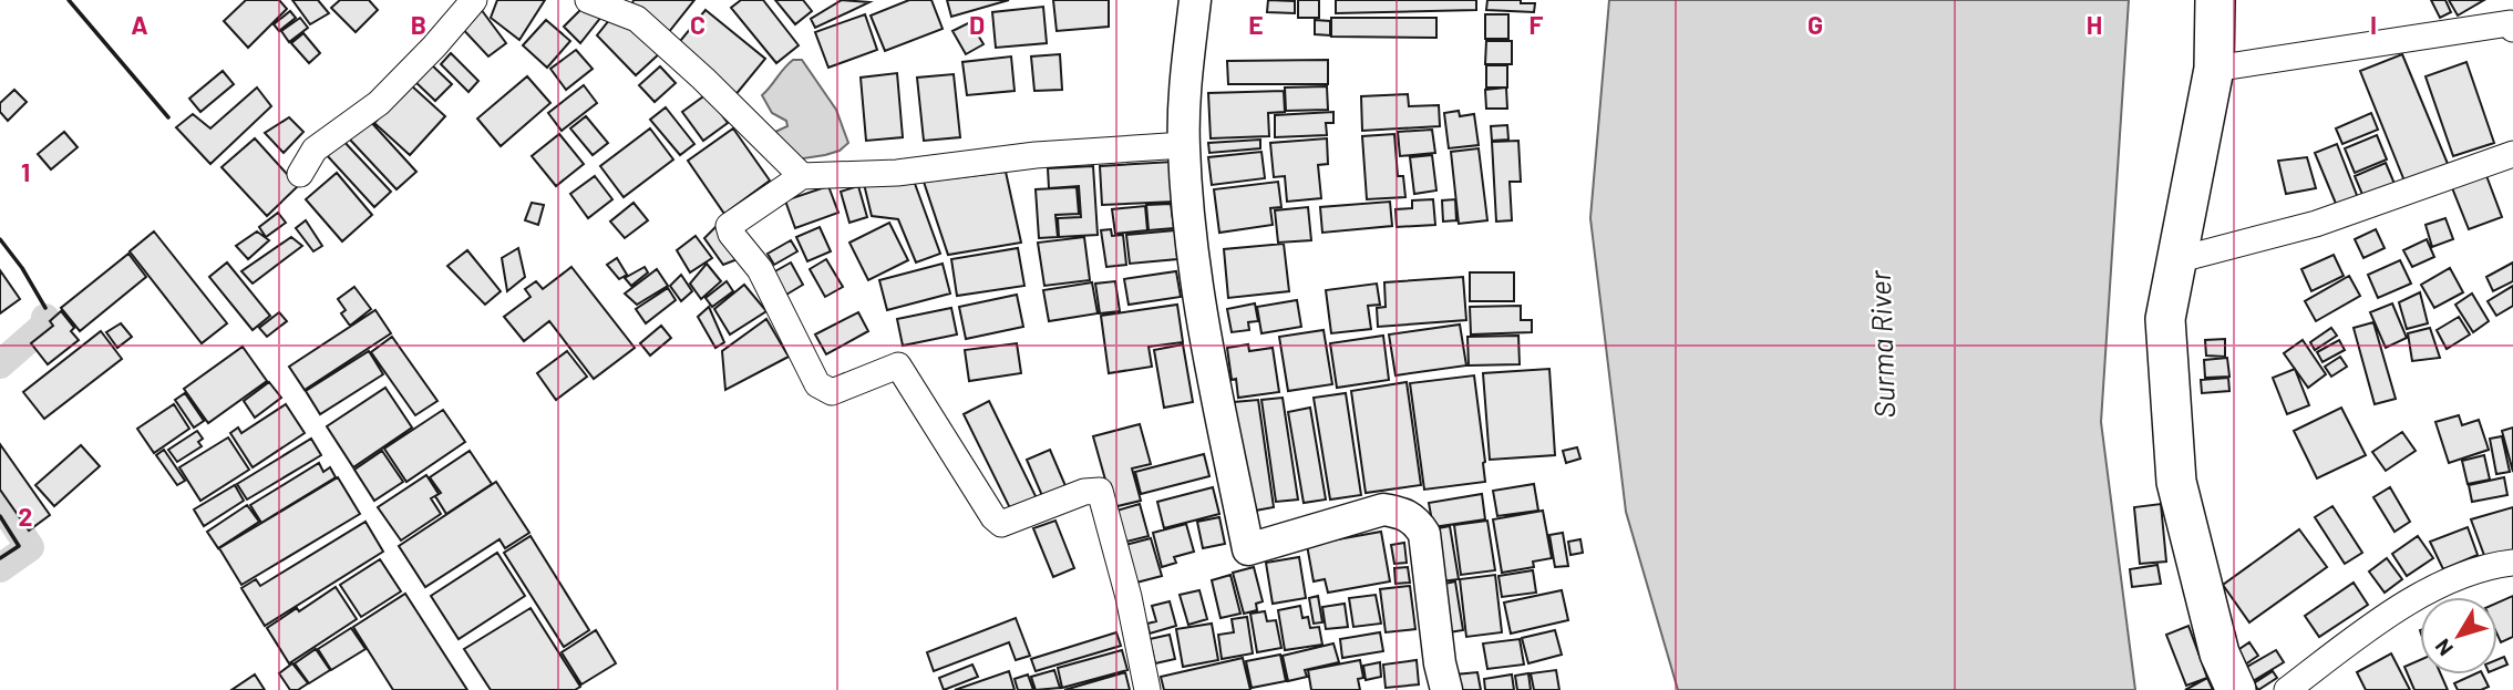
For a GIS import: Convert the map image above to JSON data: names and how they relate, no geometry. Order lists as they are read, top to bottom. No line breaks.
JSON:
{"water":["Surma River"],"north":"bottom left","grid":{"columns":["A","B","C","D","E","F","G","H","I"],"rows":["1","2"]}}
